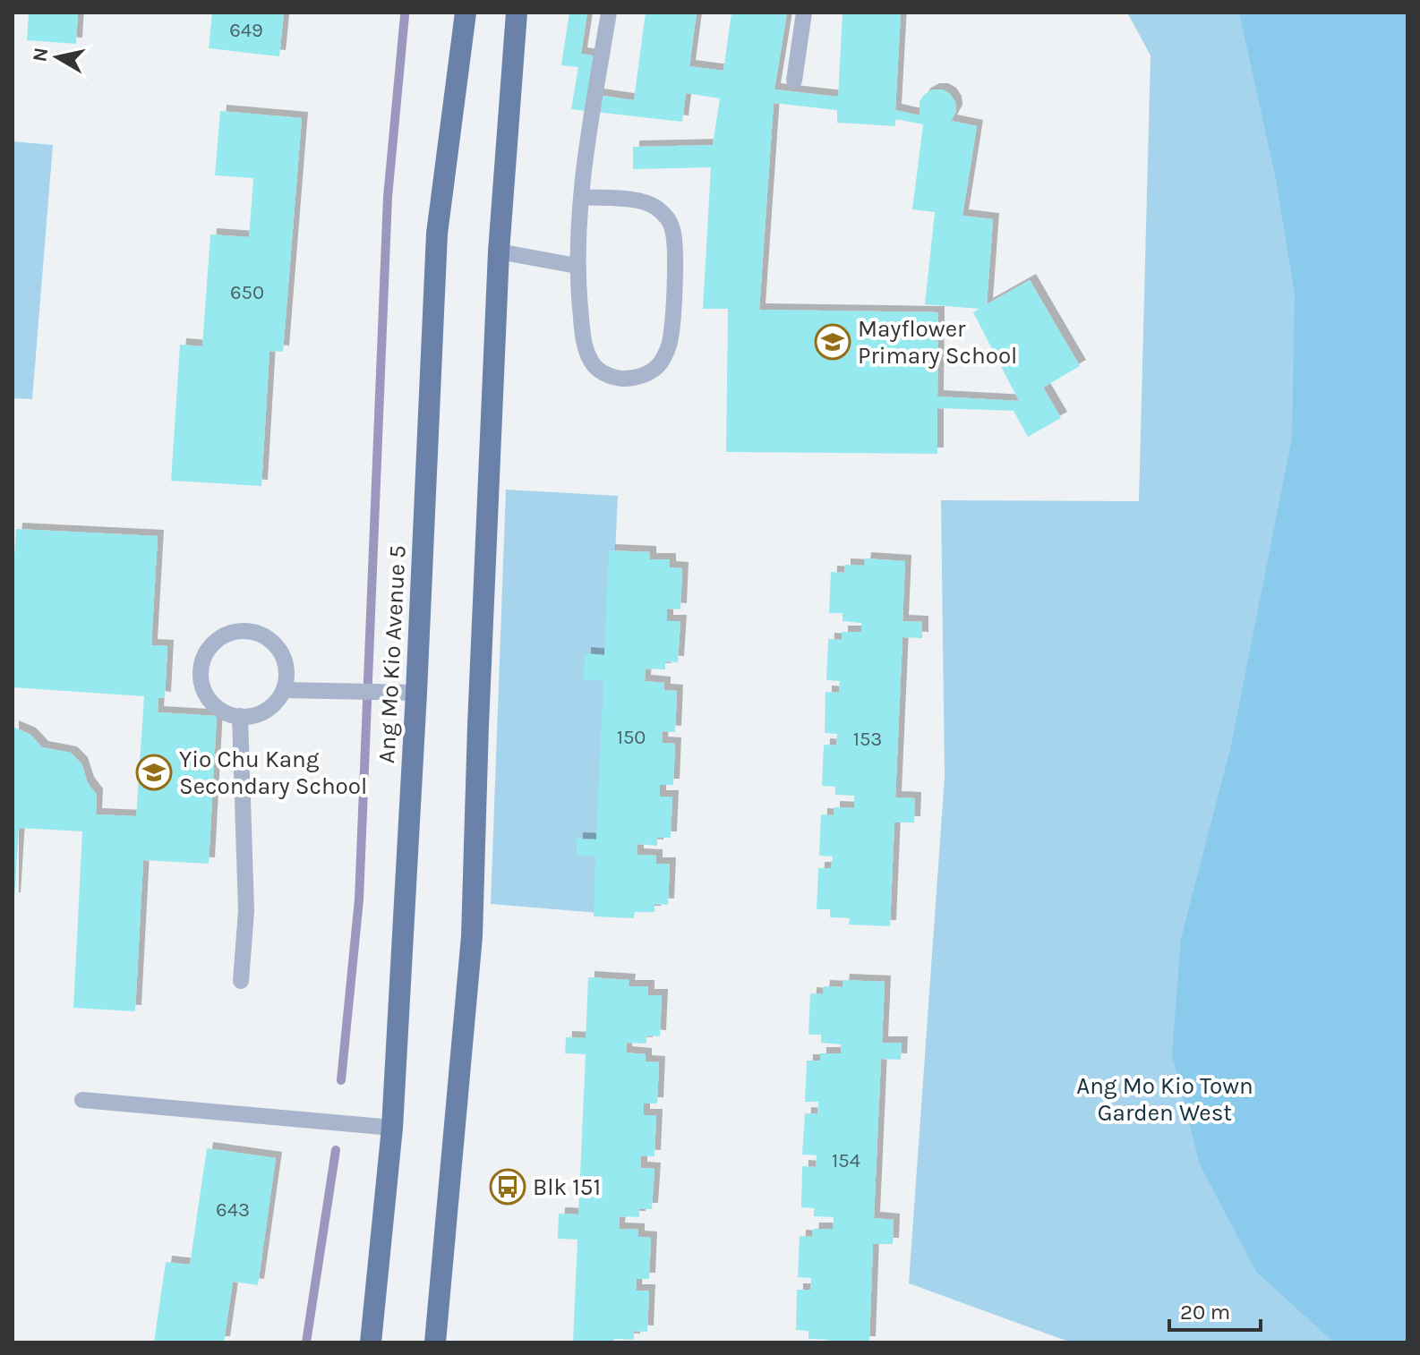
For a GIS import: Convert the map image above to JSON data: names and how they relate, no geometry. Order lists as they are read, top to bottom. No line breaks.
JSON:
{"streets":{"main road":["Ang Mo Kio Avenue 5"]},"parks":["Ang Mo Kio Town Garden West"],"places":{"school or university":["Mayflower Primary School","Yio Chu Kang Secondary School"],"bus stop":["Blk 151"]},"house_numbers":["649","650","150","153","154","643"],"scale_bar":"20 m","north":"left"}
